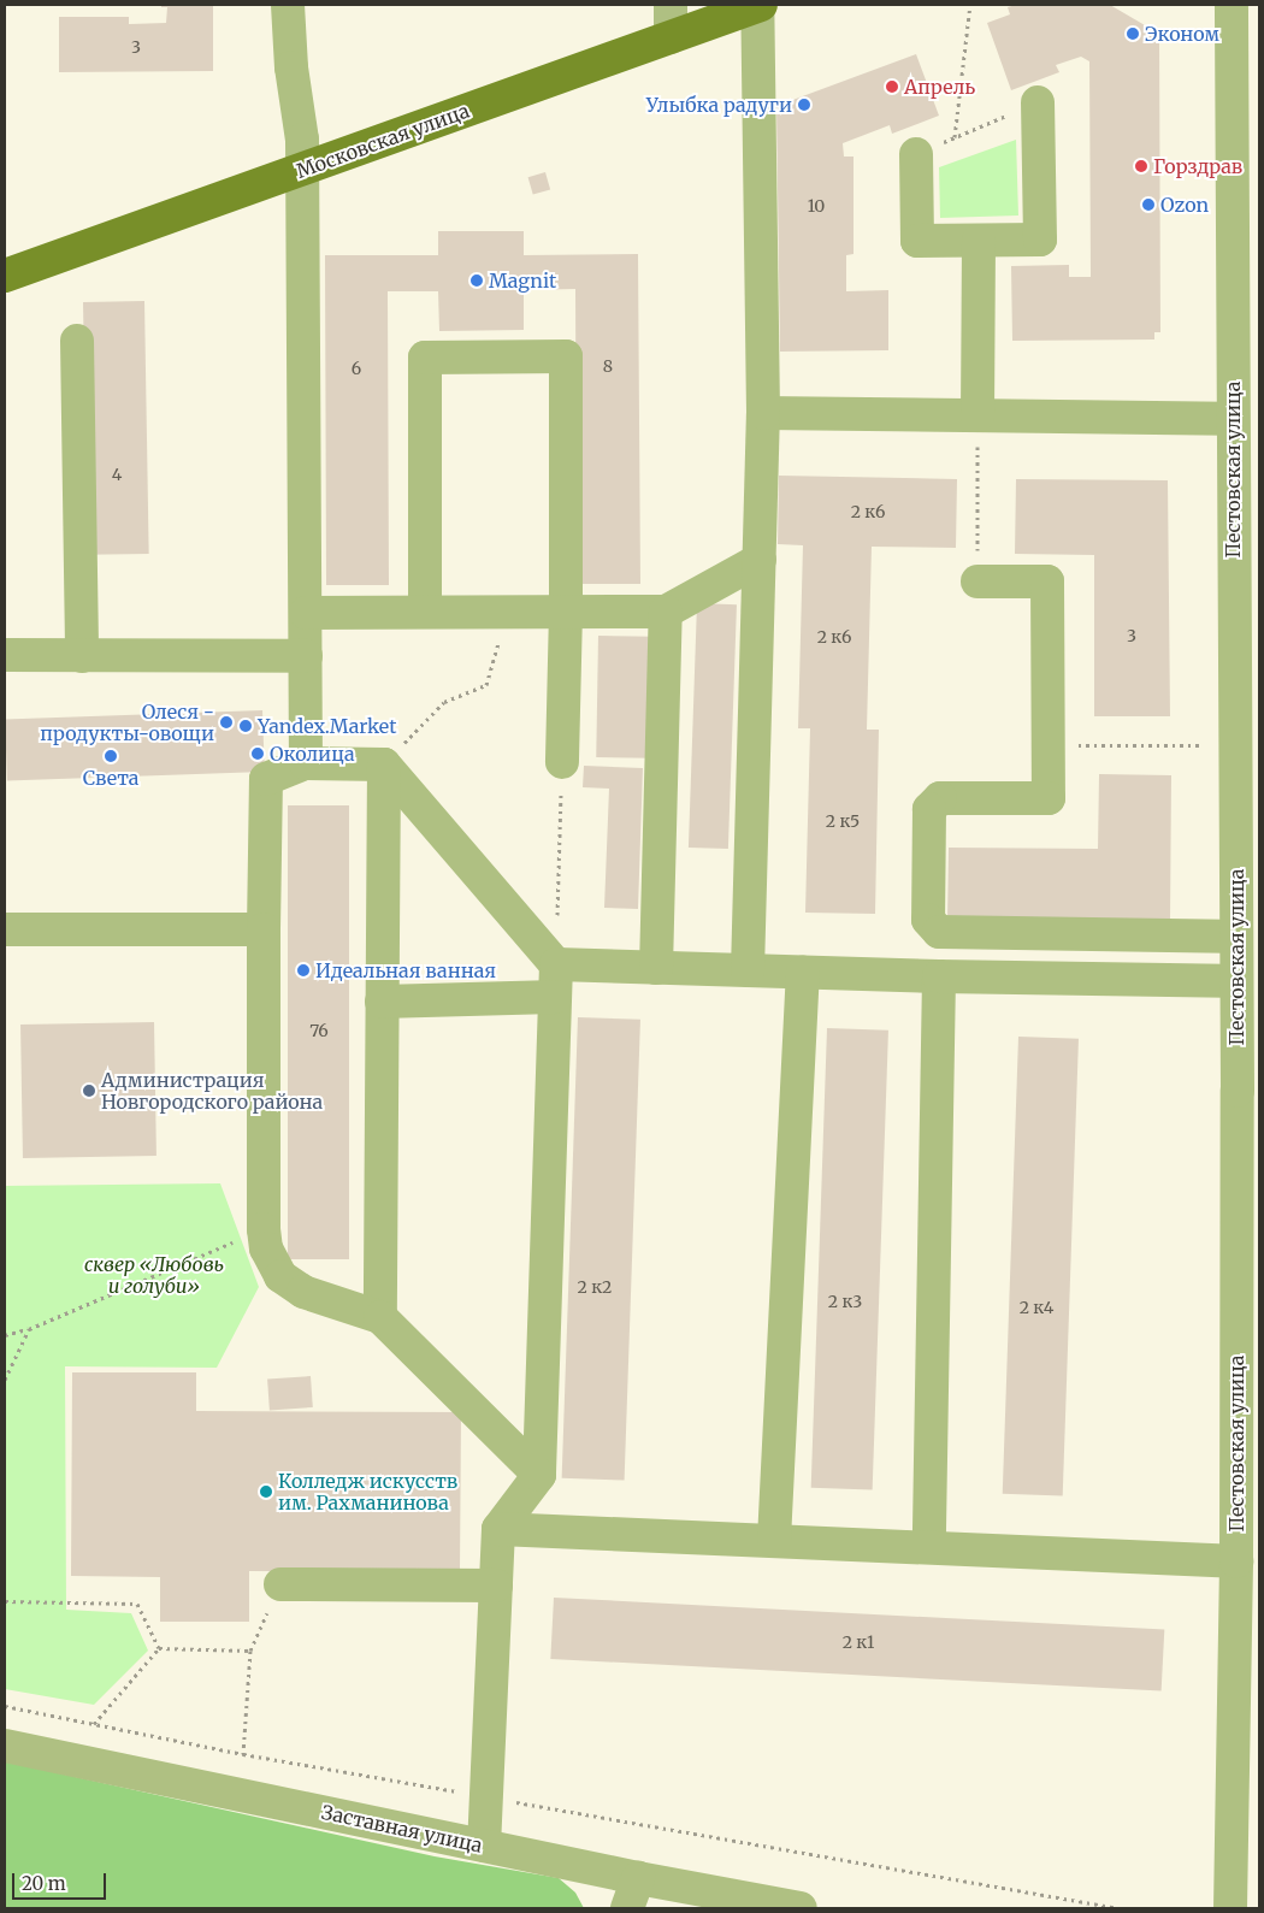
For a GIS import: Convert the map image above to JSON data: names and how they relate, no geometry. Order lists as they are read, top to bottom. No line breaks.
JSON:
{"streets":{"main road":["Московская улица"],"street":["Пестовская улица","Заставная улица"]},"parks":["сквер «Любовь и голуби»"],"places":["Эконом","Апрель","Улыбка радуги","Горздрав","Ozon","Magnit","Олеся - продукты-овощи","Yandex.Market","Околица","Света","Идеальная ванная","Администрация Новгородского района","Колледж искусств им. Рахманинова"],"house_numbers":["3","10","8","6","4","2 к6","3","2 к6","2 к5","76","2 к2","2 к3","2 к4","2 к1"],"scale_bar":"20 m"}
